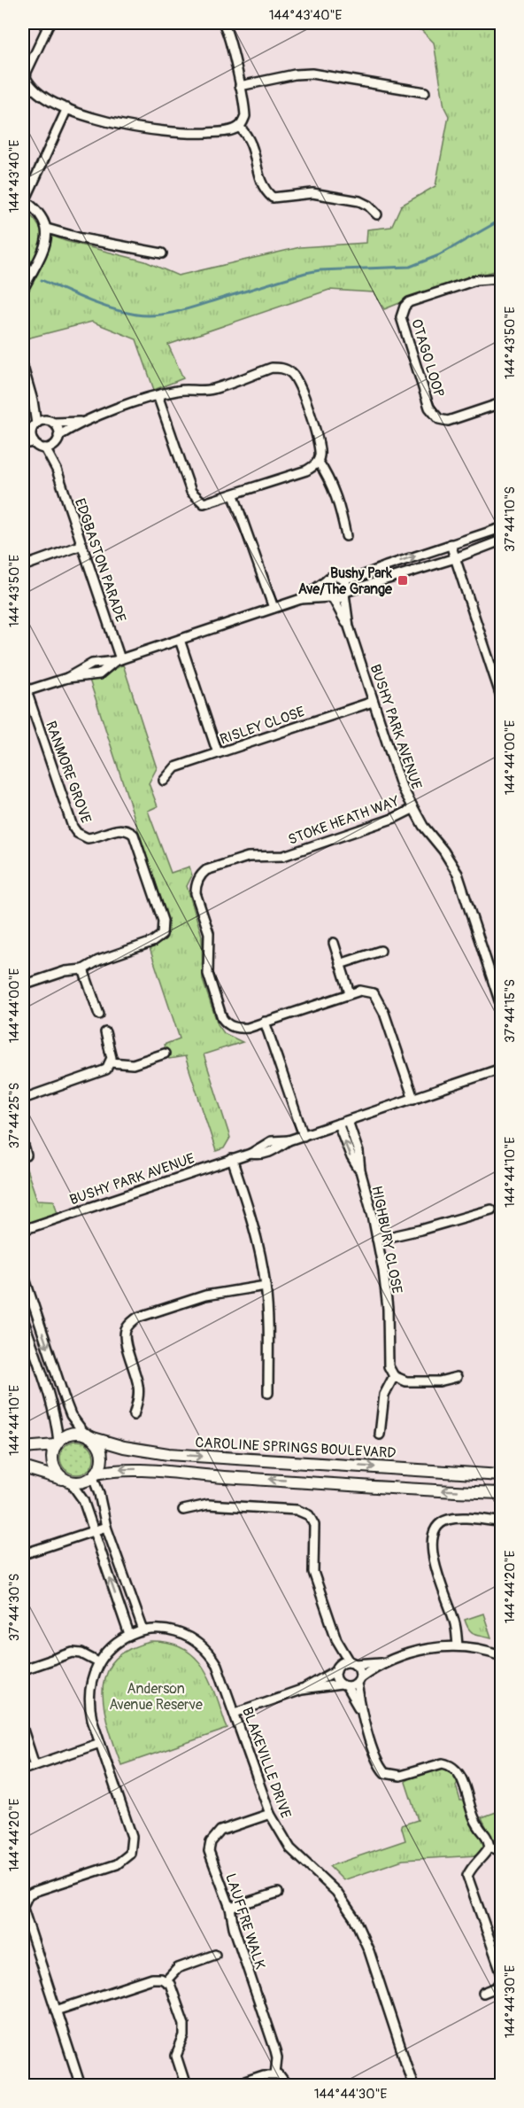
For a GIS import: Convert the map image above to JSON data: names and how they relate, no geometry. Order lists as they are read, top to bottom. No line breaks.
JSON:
{"streets":{"main road":["CAROLINE SPRINGS BOULEVARD"],"street":["OTAGO LOOP","EDGBASTON PARADE","RISLEY CLOSE","BUSHY PARK AVENUE","RANMORE GROVE","STOKE HEATH WAY","HIGHBURY CLOSE","BLAKEVILLE DRIVE","LAUFFRE WALK"]},"crossings":[["RISLEY CLOSE","BUSHY PARK AVENUE"],["BUSHY PARK AVENUE","STOKE HEATH WAY"],["BUSHY PARK AVENUE","HIGHBURY CLOSE"],["BLAKEVILLE DRIVE","LAUFFRE WALK"]],"parks":["Anderson Avenue Reserve"],"places":{"transit":["Bushy Park Ave/The Grange"]},"coordinates":["144°43'40\"E","144°43'50\"E","37°44'10\"S","144°44'00\"E","37°44'15\"S","37°44'25\"S","144°44'10\"E","144°44'20\"E","37°44'30\"S","144°44'30\"E"]}
